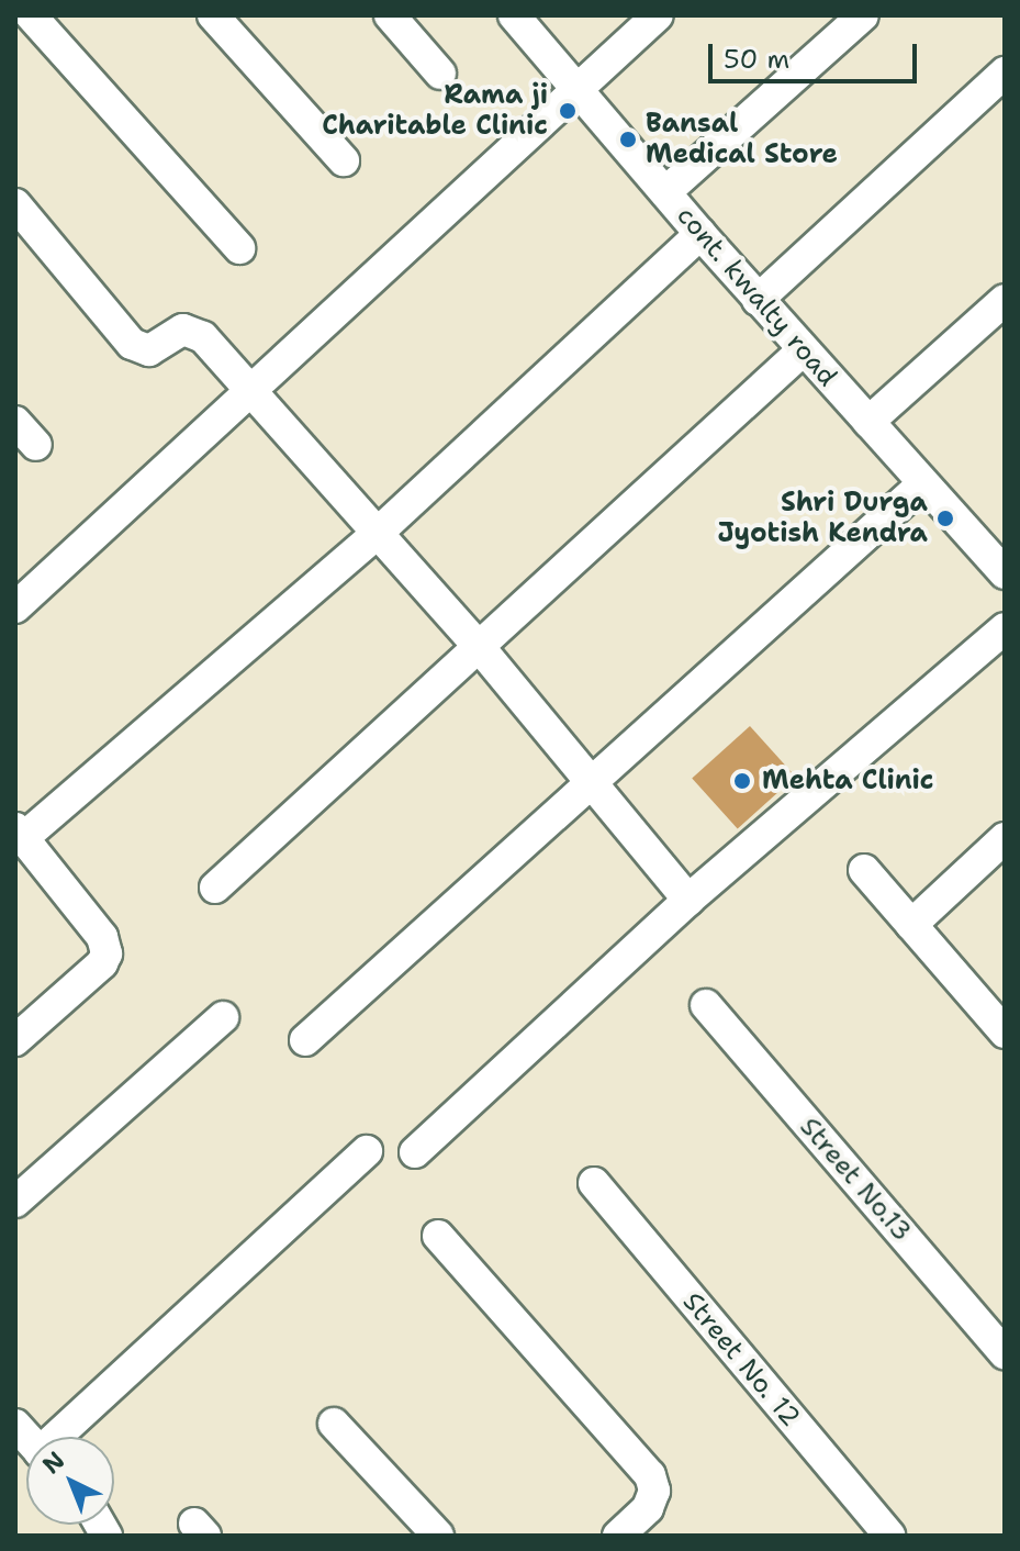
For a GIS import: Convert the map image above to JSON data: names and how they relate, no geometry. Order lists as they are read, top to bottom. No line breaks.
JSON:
{"streets":{"street":["cont. kwalty road","Street No.13","Street No. 12"]},"places":["Rama ji Charitable Clinic","Bansal Medical Store","Shri Durga Jyotish Kendra","Mehta Clinic"],"scale_bar":"50 m","north":"top left"}
